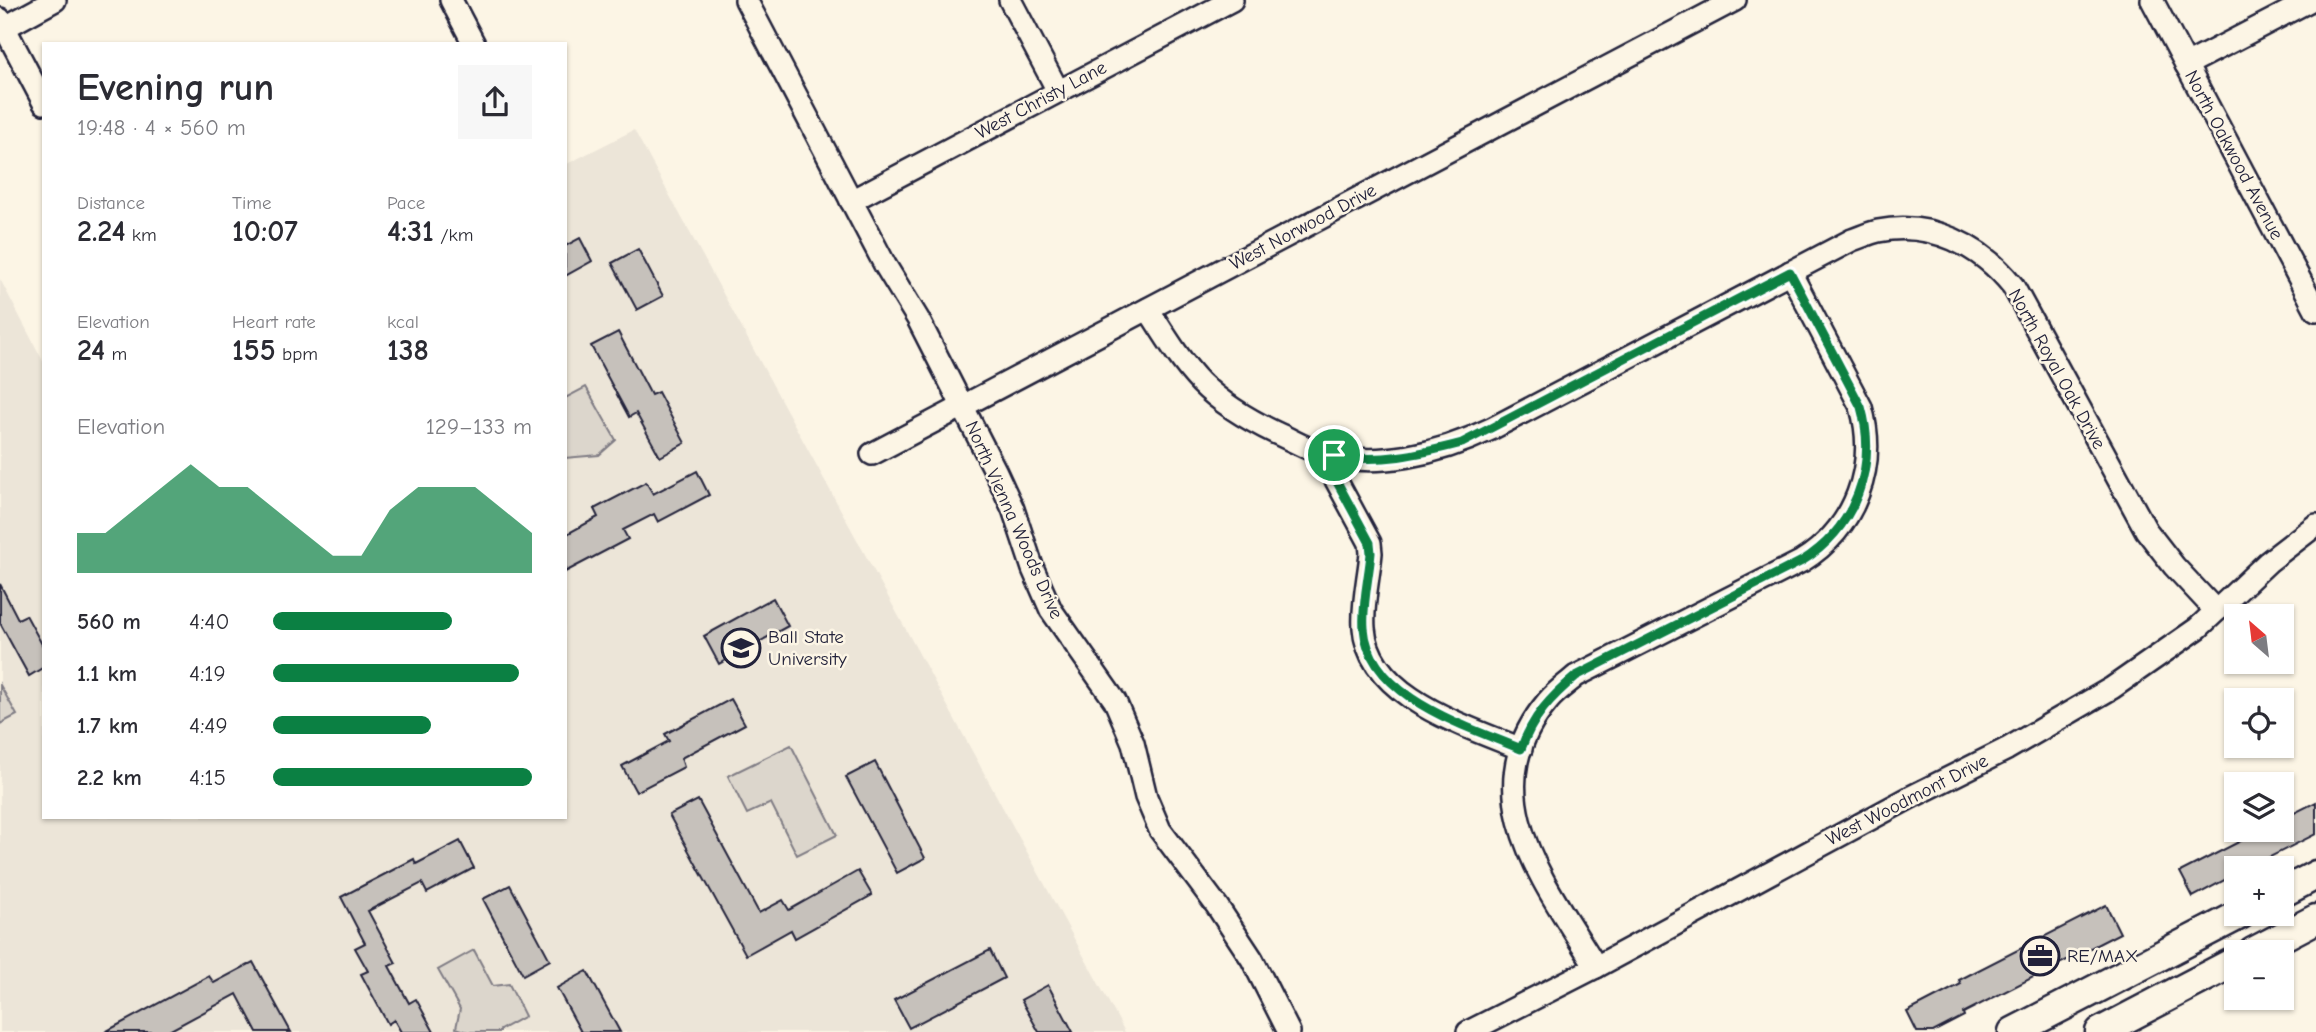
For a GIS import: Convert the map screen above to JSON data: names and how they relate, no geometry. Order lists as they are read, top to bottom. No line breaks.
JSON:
{"streets":{"street":["West Christy Lane","North Oakwood Avenue","West Norwood Drive","North Royal Oak Drive","North Vienna Woods Drive","West Woodmont Drive"]},"crossings":[["West Christy Lane","North Vienna Woods Drive"],["West Norwood Drive","North Royal Oak Drive"],["West Norwood Drive","North Vienna Woods Drive"],["North Royal Oak Drive","West Woodmont Drive"]],"places":{"school or university":["Ball State University"],"office":["RE/MAX"]},"north":"top left","page":{"heading":["Evening run","19:48 · 4 × 560 m"],"stats":[["Distance","2.24 km"],["Time","10:07"],["Pace","4:31 /km"],["Elevation","24 m"],["Heart rate","155 bpm"],["kcal","138"]],"chart":["Elevation","129–133 m"],"list":[{"name":"560 m","note":"4:40"},{"name":"1.1 km","note":"4:19"},{"name":"1.7 km","note":"4:49"},{"name":"2.2 km","note":"4:15"}],"map_buttons":["+","−"]}}
